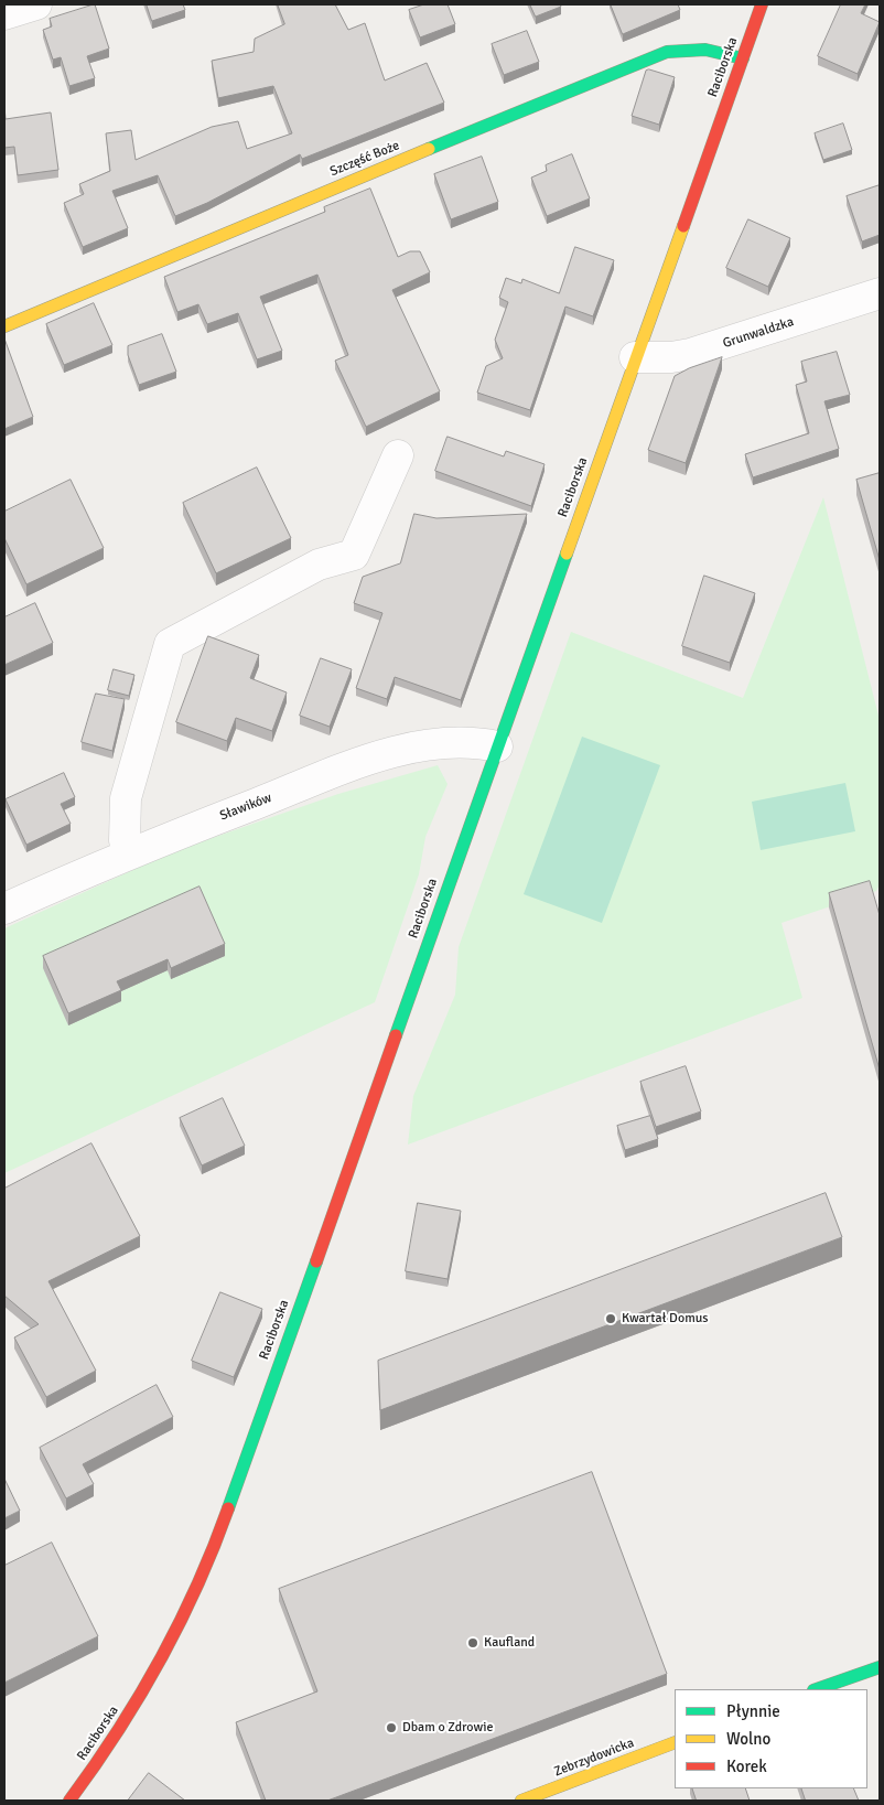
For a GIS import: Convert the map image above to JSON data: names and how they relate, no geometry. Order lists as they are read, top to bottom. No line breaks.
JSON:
{"streets":{"street":["Raciborska","Szczęść Boże","Grunwaldzka","Sławików","Zebrzydowicka"]},"crossings":[["Raciborska","Szczęść Boże"],["Raciborska","Grunwaldzka"],["Raciborska","Sławików"]],"places":["Kwartał Domus","Kaufland","Dbam o Zdrowie"],"legend":["Płynnie","Wolno","Korek"]}
